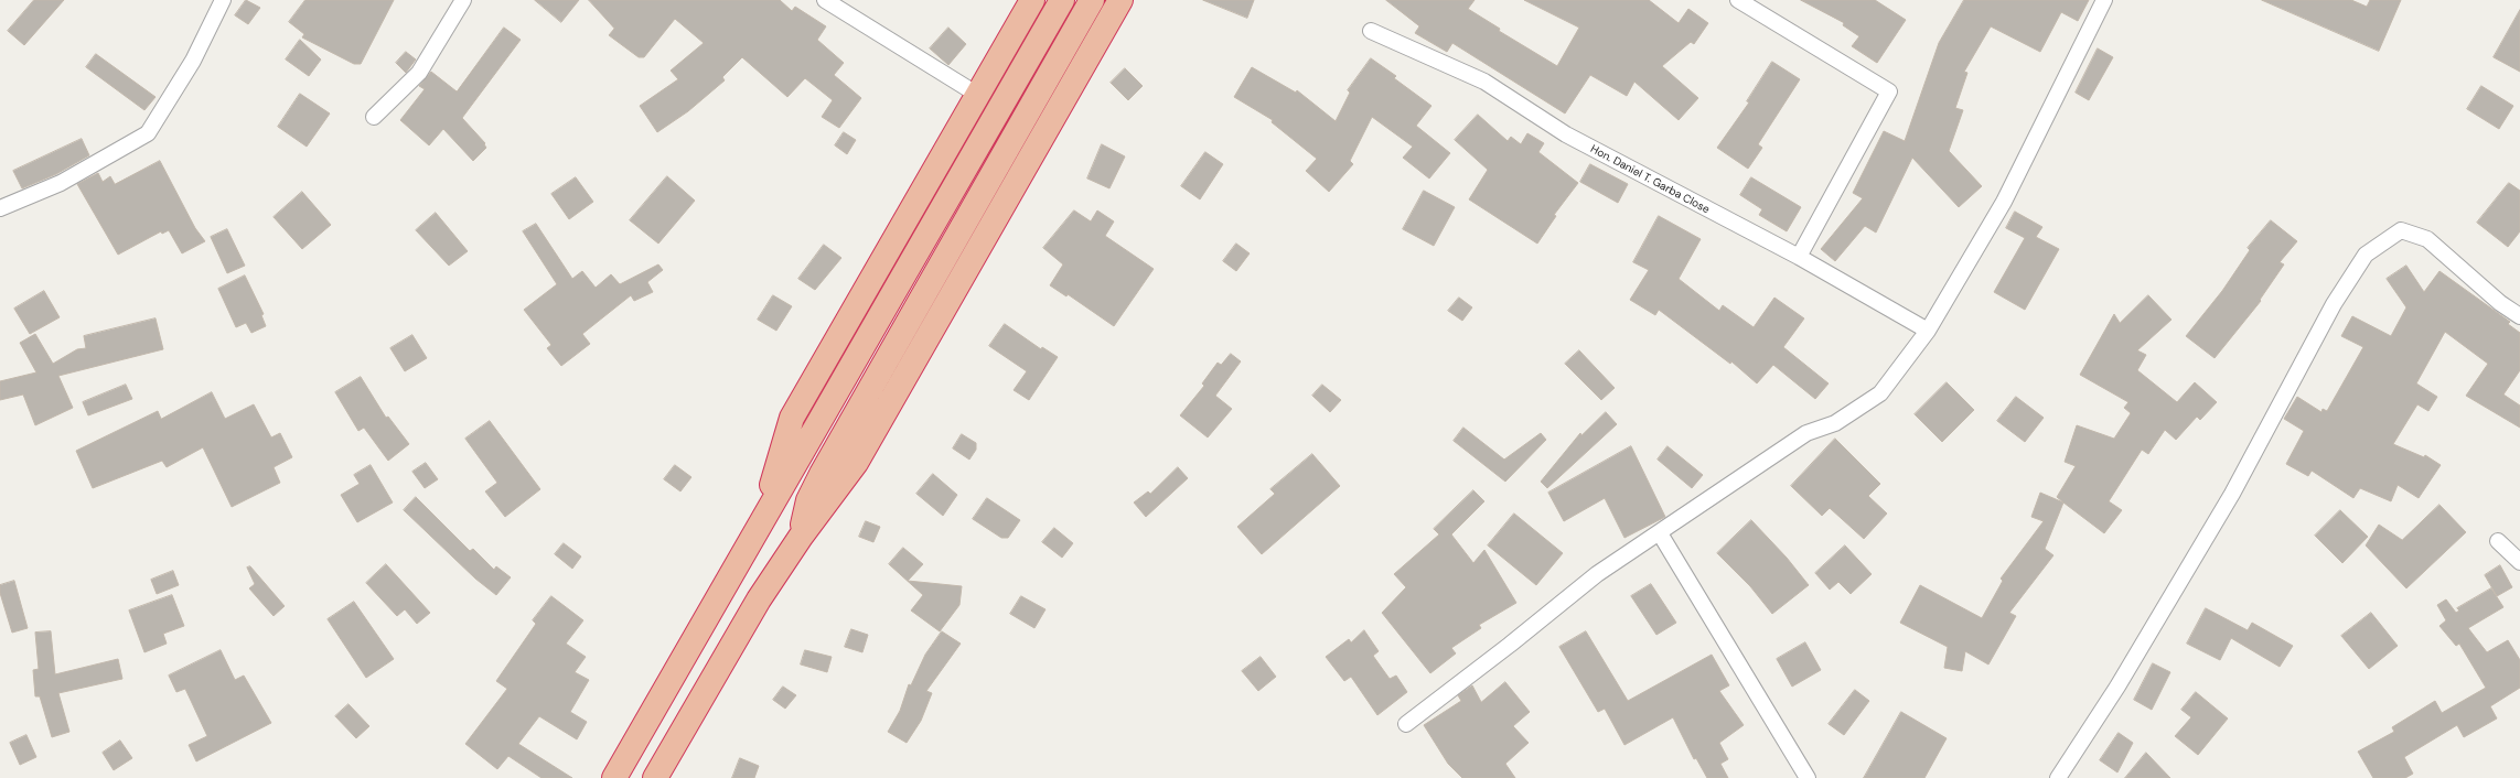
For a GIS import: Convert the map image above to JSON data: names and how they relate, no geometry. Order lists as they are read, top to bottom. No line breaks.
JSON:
{"streets":{"street":["Hon. Daniel T. Garba Close"]}}
